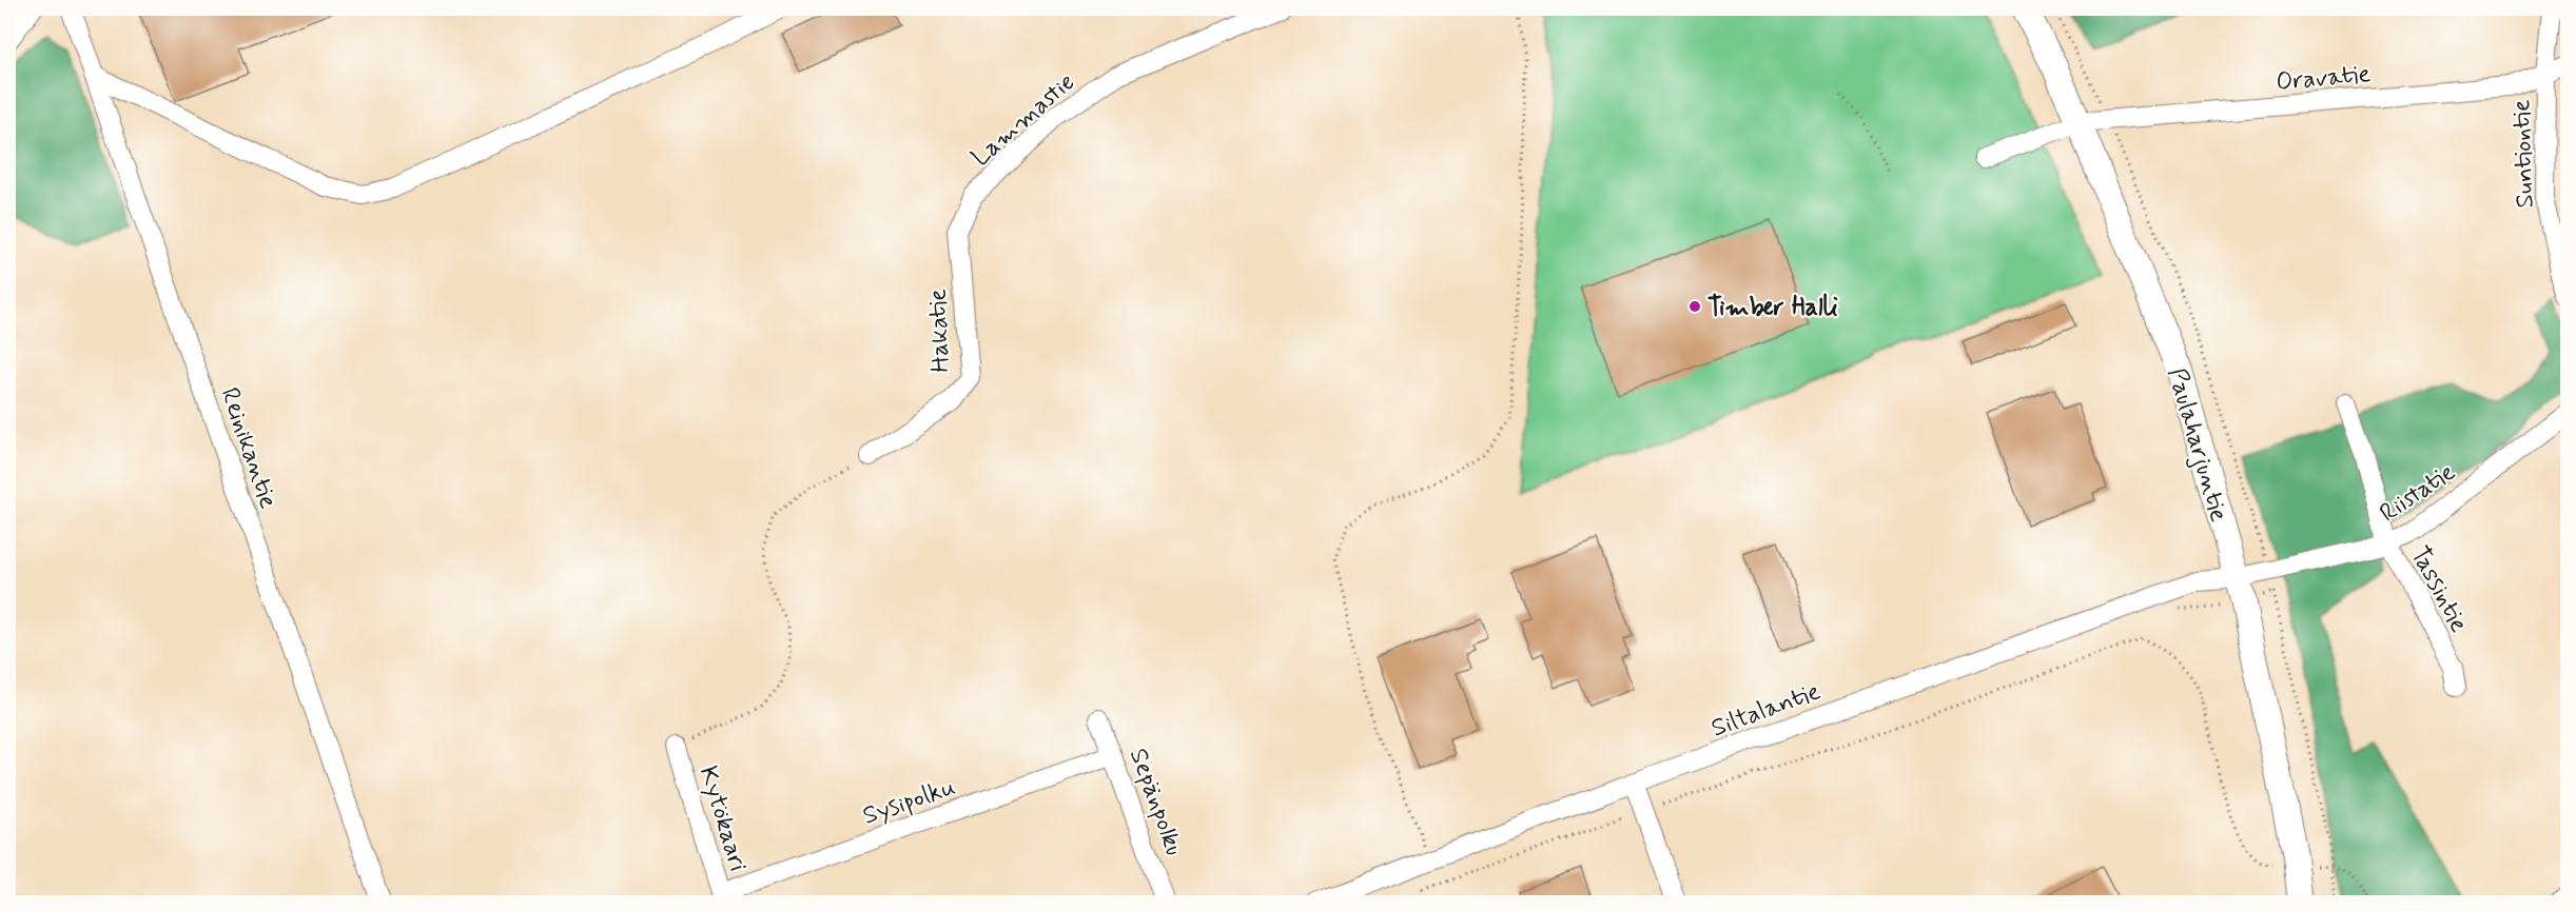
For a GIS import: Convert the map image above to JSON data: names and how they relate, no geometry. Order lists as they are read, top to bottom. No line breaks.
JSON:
{"streets":{"main road":["Paulaharjuntie"],"street":["Oravatie","Lammastie","Suntiontie","Hakatie","Reinikantie","Riistatie","Tassintie","Siltalantie","Sysipolku","Sepänpolku","Kytökaari"]},"crossings":[["Oravatie","Suntiontie"],["Oravatie","Paulaharjuntie"],["Lammastie","Hakatie"],["Paulaharjuntie","Riistatie"],["Paulaharjuntie","Siltalantie"],["Riistatie","Tassintie"],["Riistatie","Siltalantie"],["Sysipolku","Sepänpolku"],["Sysipolku","Kytökaari"]],"places":["Timber Halli"]}
